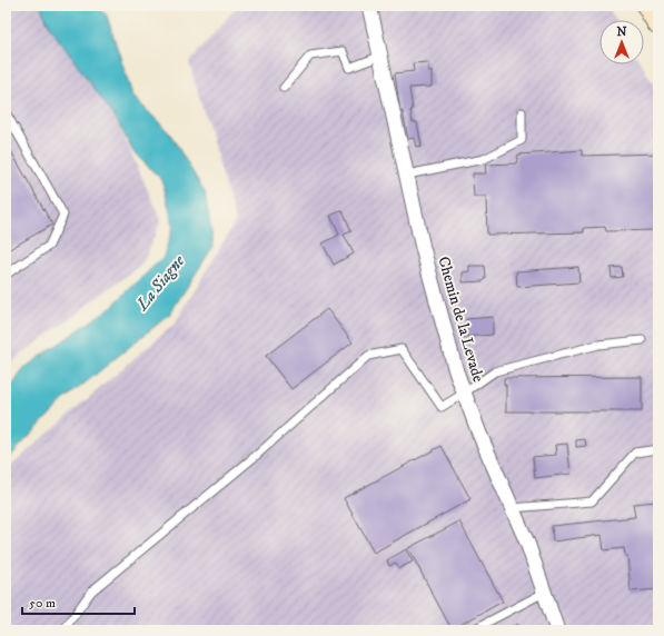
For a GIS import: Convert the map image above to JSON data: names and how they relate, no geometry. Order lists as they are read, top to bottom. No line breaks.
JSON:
{"streets":{"street":["Chemin de la Levade"]},"water":["La Siagne"],"scale_bar":"50 m","north":"top"}
